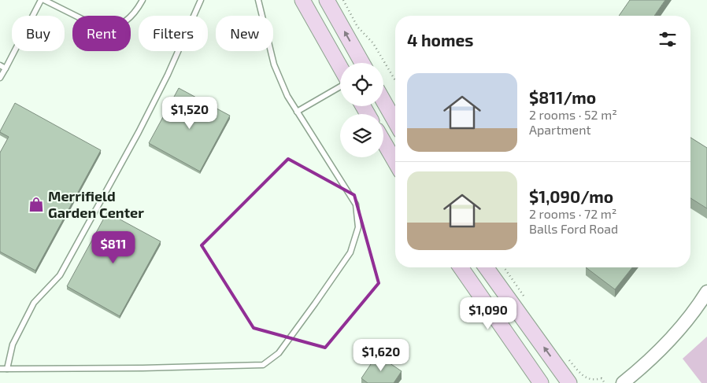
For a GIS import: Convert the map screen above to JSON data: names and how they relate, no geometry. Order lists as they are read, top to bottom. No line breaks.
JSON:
{"places":{"shop":["Merrifield Garden Center"]},"page":{"chip":["Buy","Rent","Filters","New"],"heading":"4 homes","list":[{"name":"$811/mo","note":"2 rooms · 52 m² · Apartment"},{"name":"$1,090/mo","note":"2 rooms · 72 m² · Balls Ford Road"}],"price":["$1,520","$811","$1,090","$1,620"]}}
